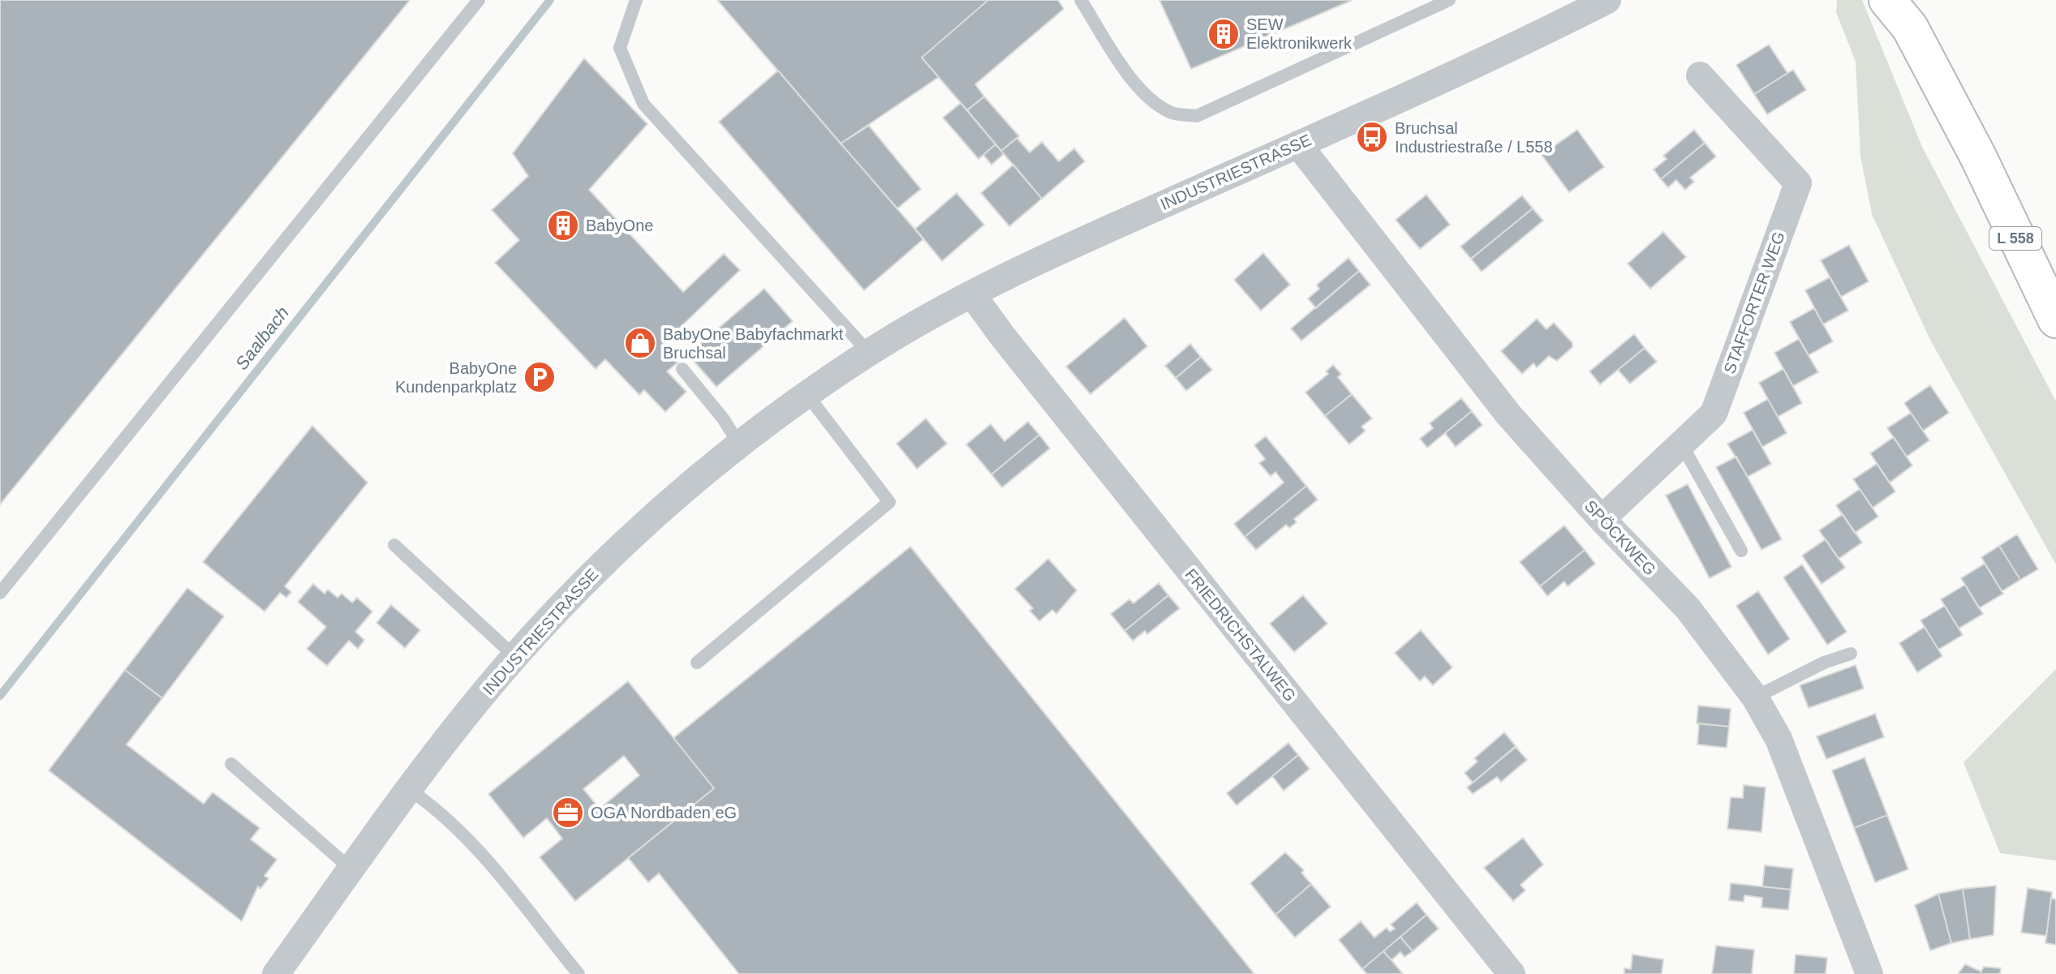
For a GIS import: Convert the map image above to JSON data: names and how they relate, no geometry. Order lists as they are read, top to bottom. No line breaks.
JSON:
{"streets":{"main road":["L 558"],"street":["INDUSTRIESTRASSE","STAFFORTER WEG","SPÖCKWEG","FRIEDRICHSTALWEG"]},"crossings":[["INDUSTRIESTRASSE","SPÖCKWEG"],["INDUSTRIESTRASSE","FRIEDRICHSTALWEG"],["STAFFORTER WEG","SPÖCKWEG"]],"water":["Saalbach"],"places":{"building":["SEW Elektronikwerk","BabyOne"],"bus stop":["Bruchsal Industriestraße / L558"],"shop":["BabyOne Babyfachmarkt Bruchsal"],"parking":["BabyOne Kundenparkplatz"],"office":["OGA Nordbaden eG"]}}
